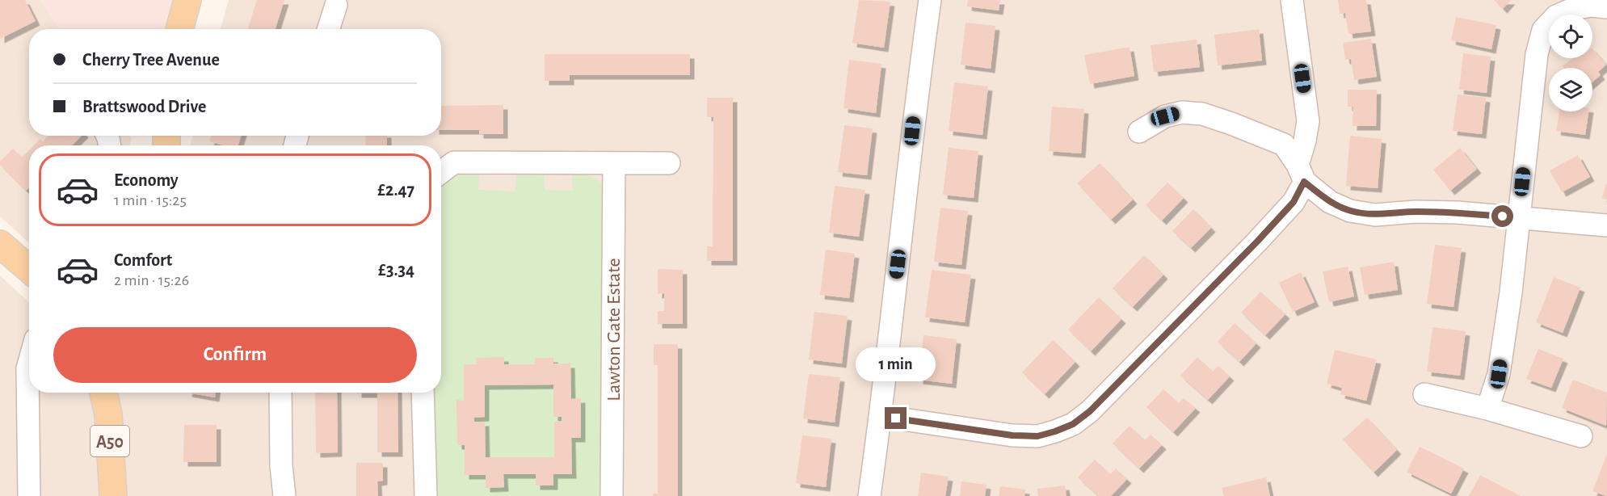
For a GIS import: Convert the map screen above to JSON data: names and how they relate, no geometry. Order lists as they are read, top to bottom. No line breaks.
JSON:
{"streets":{"main road":["A50"],"street":["Lawton Gate Estate"]},"page":{"banner":["Cherry Tree Avenue","Brattswood Drive"],"list":[{"name":"Economy","note":"1 min · 15:25","value":"£2.47"},{"name":"Comfort","note":"2 min · 15:26","value":"£3.34"}],"buttons":"Confirm","bubble":"1 min"}}
